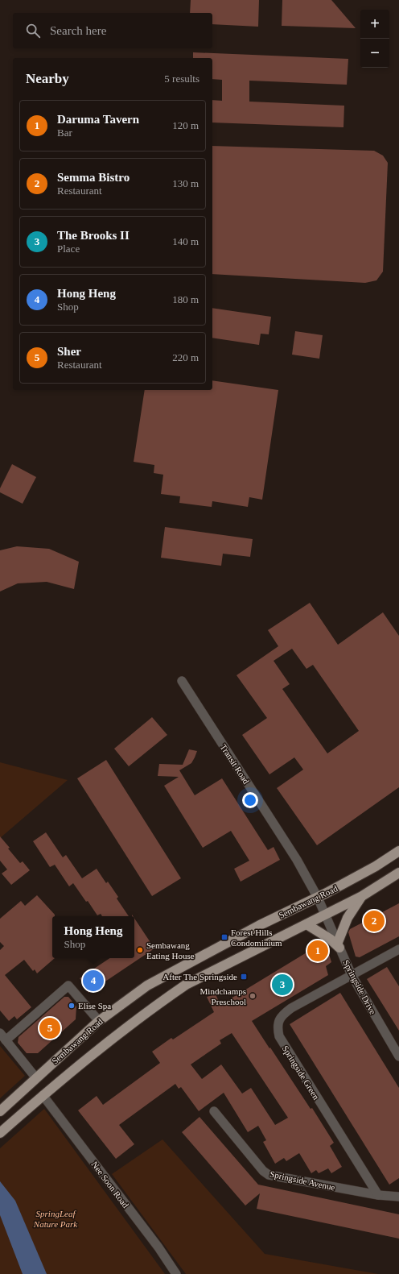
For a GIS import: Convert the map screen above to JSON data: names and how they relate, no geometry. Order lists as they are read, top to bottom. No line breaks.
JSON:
{"streets":{"main road":["Sembawang Road"],"street":["Transit Road","Springside Drive","Springside Green","Springside Avenue","Nee Soon Road"]},"crossings":[["Transit Road","Sembawang Road"],["Transit Road","Springside Drive"],["Springside Drive","Springside Green"],["Springside Green","Springside Avenue"]],"parks":["SpringLeaf Nature Park"],"places":{"transit":["Forest Hills Condominium","After The Springside"],"other":["Sembawang Eating House","Mindchamps Preschool","Elise Spa"]},"page":{"map_buttons":["+","−"],"search":"Search here","heading":["Nearby","5 results"],"list":[{"mark":"1","name":"Daruma Tavern","note":"Bar","value":"120 m"},{"mark":"2","name":"Semma Bistro","note":"Restaurant","value":"130 m"},{"mark":"3","name":"The Brooks II","note":"Place","value":"140 m"},{"mark":"4","name":"Hong Heng","note":"Shop","value":"180 m"},{"mark":"5","name":"Sher","note":"Restaurant","value":"220 m"}],"pins":["2","1","4","3","5"],"popup":["Hong Heng","Shop"]}}
